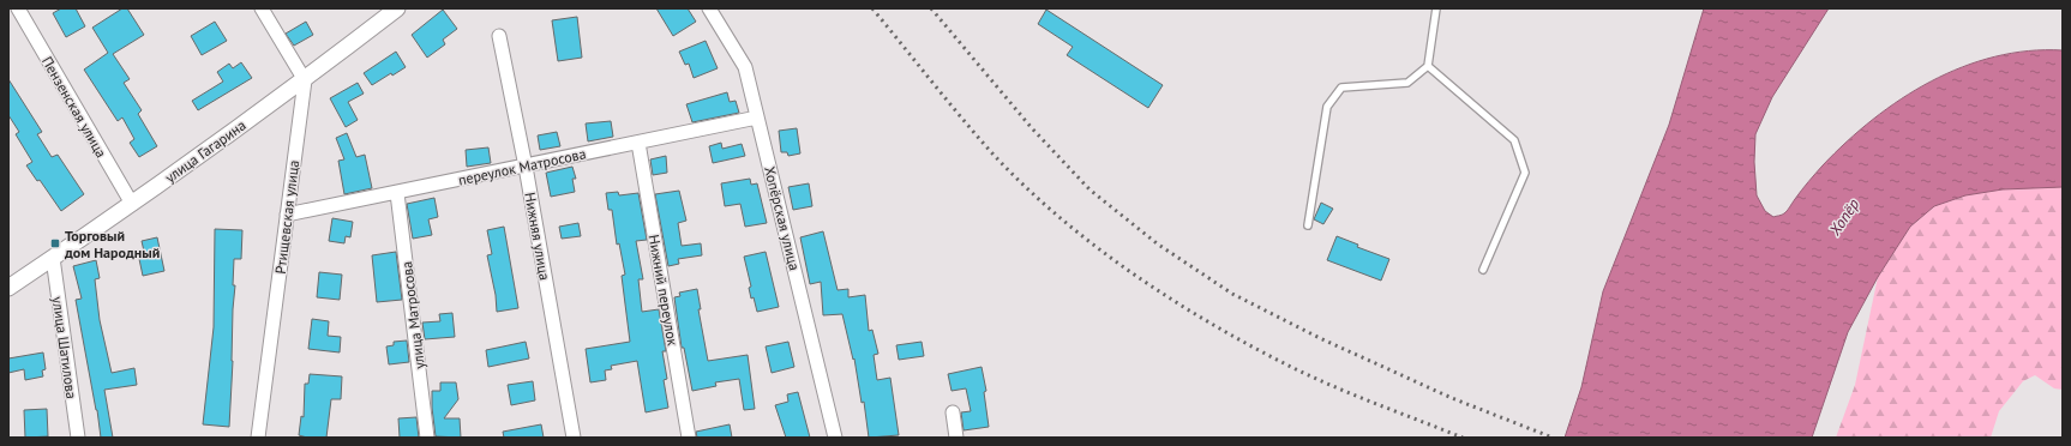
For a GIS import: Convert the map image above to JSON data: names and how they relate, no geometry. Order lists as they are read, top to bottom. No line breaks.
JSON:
{"streets":{"street":["Пензенская улица","улица Гагарина","переулок Матросова","Ртищевская улица","Хопёрская улица","Нижняя улица","Нижний переулок","улица Матросова","улица Шатилова"]},"crossings":[["Пензенская улица","улица Гагарина"],["улица Гагарина","Ртищевская улица"],["улица Гагарина","улица Шатилова"],["переулок Матросова","Ртищевская улица"],["переулок Матросова","Хопёрская улица"],["переулок Матросова","Нижняя улица"],["переулок Матросова","Нижний переулок"],["переулок Матросова","улица Матросова"]],"water":["Хопёр"],"places":{"transit":["Торговый дом Народный"]}}
